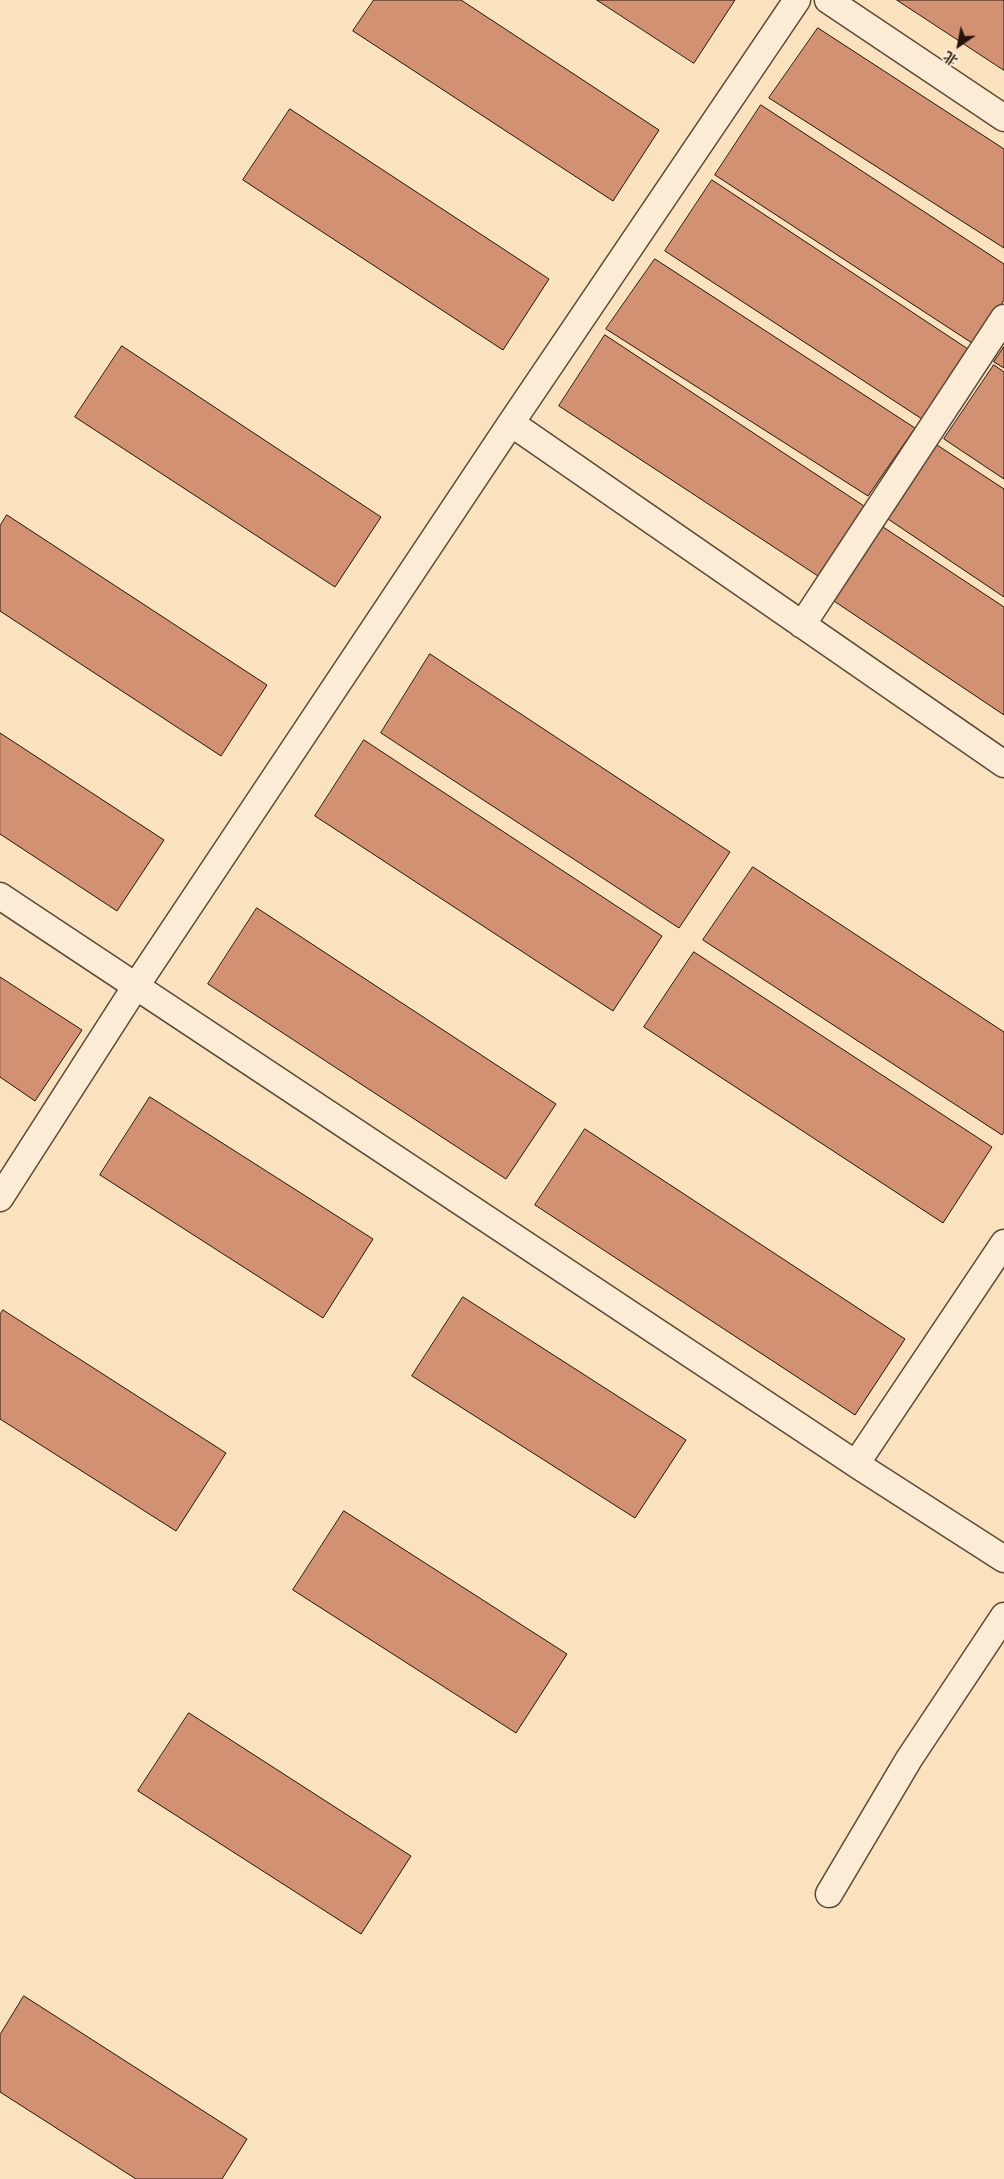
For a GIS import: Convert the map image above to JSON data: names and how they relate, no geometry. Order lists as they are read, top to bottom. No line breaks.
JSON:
{"north":"bottom left"}
